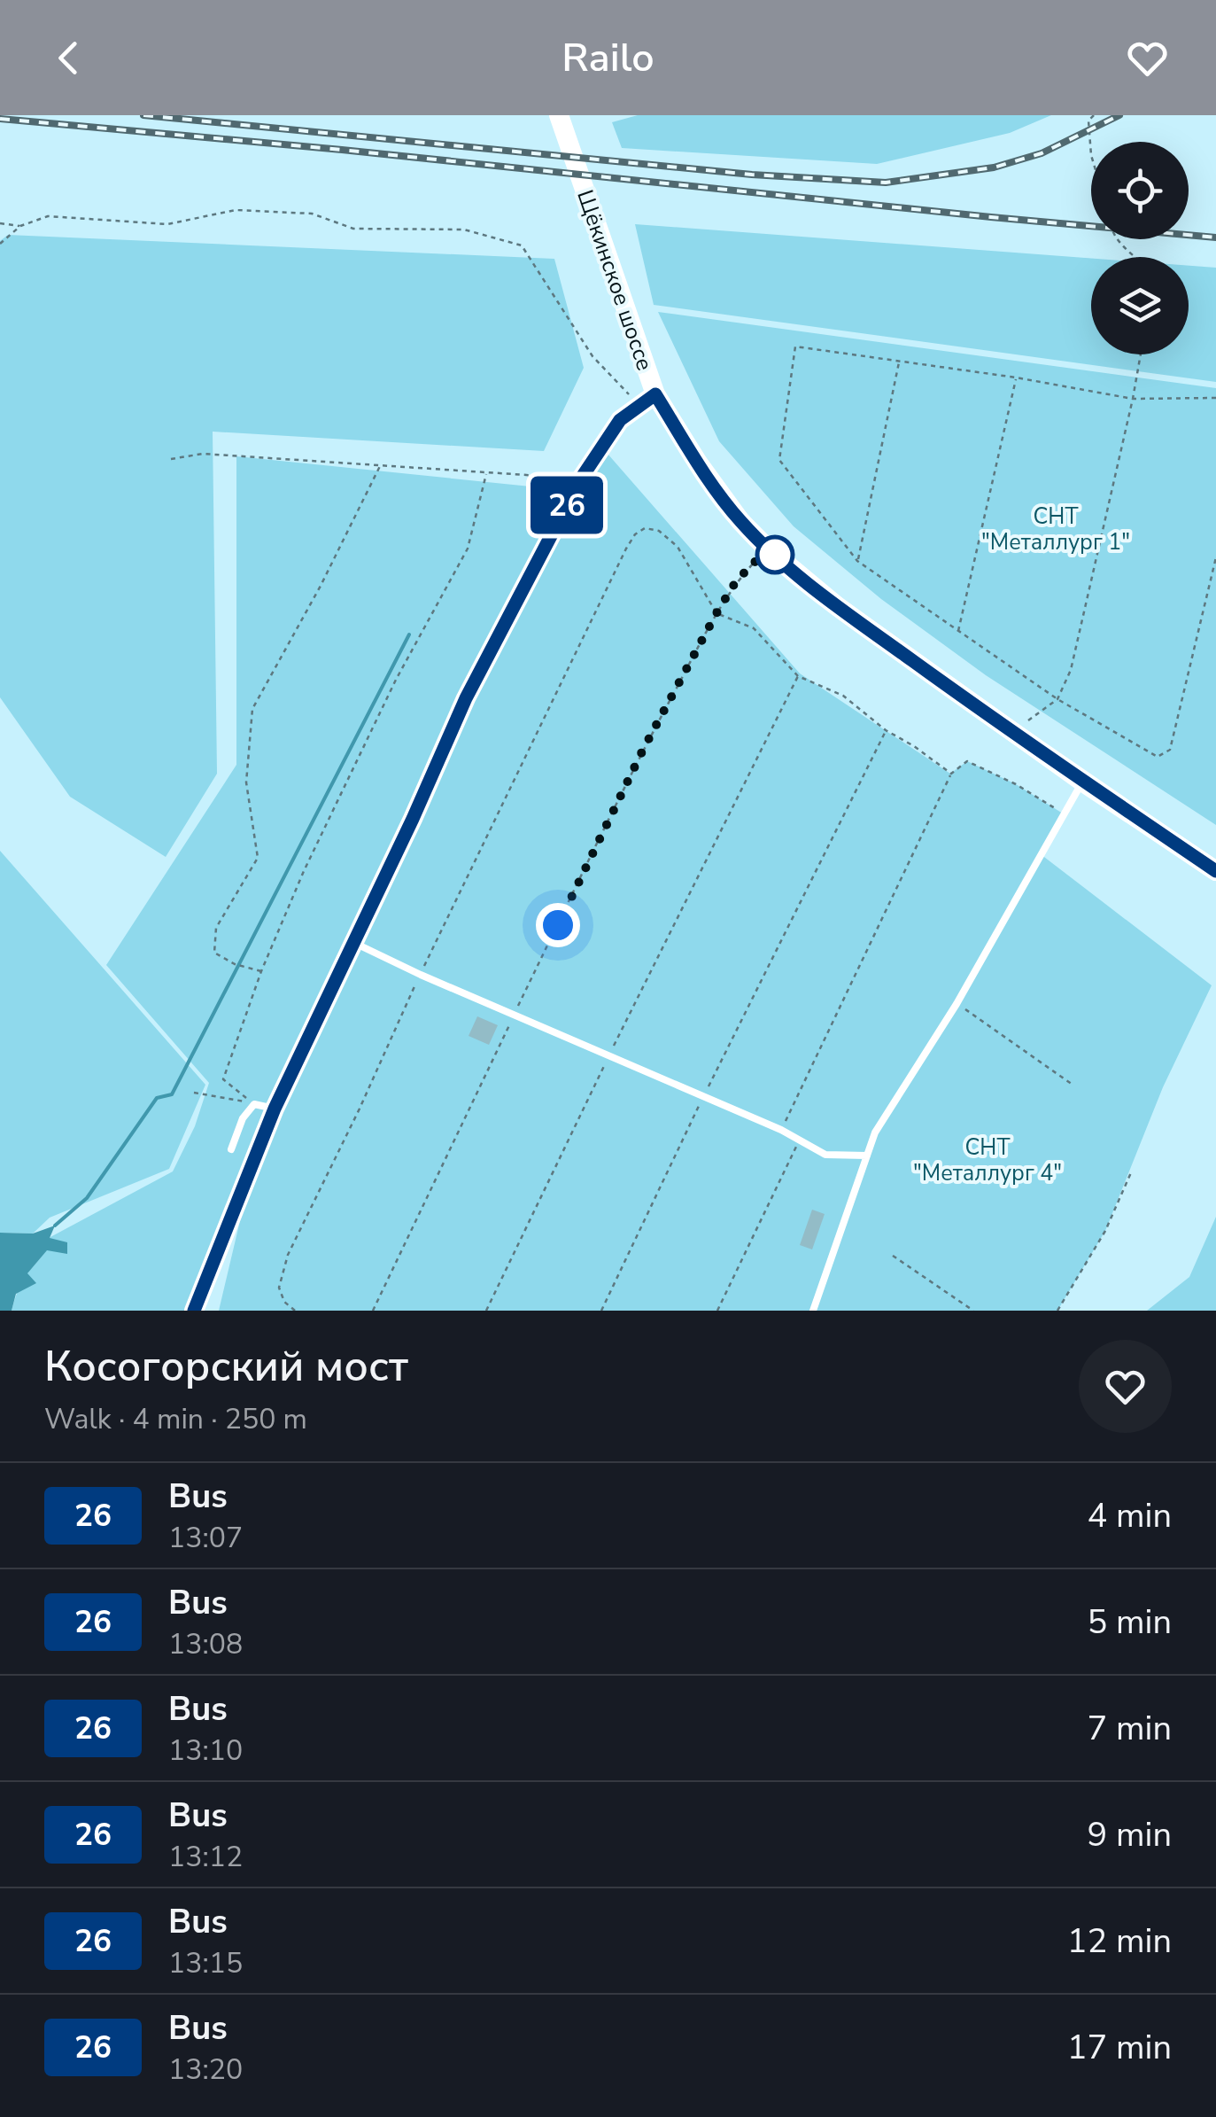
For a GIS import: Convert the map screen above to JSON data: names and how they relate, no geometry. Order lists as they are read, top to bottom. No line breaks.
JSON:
{"streets":{"main road":["Щёкинское шоссе"]},"parks":["СНТ \"Металлург 1\"","СНТ \"Металлург 4\""],"lines":["bus line 26"],"page":{"header":"Railo","on_map":"26","heading":["Косогорский мост","Walk · 4 min · 250 m"],"list":[{"mark":"26","name":"Bus","note":"13:07","value":"4 min"},{"mark":"26","name":"Bus","note":"13:08","value":"5 min"},{"mark":"26","name":"Bus","note":"13:10","value":"7 min"},{"mark":"26","name":"Bus","note":"13:12","value":"9 min"},{"mark":"26","name":"Bus","note":"13:15","value":"12 min"},{"mark":"26","name":"Bus","note":"13:20","value":"17 min"}]}}
